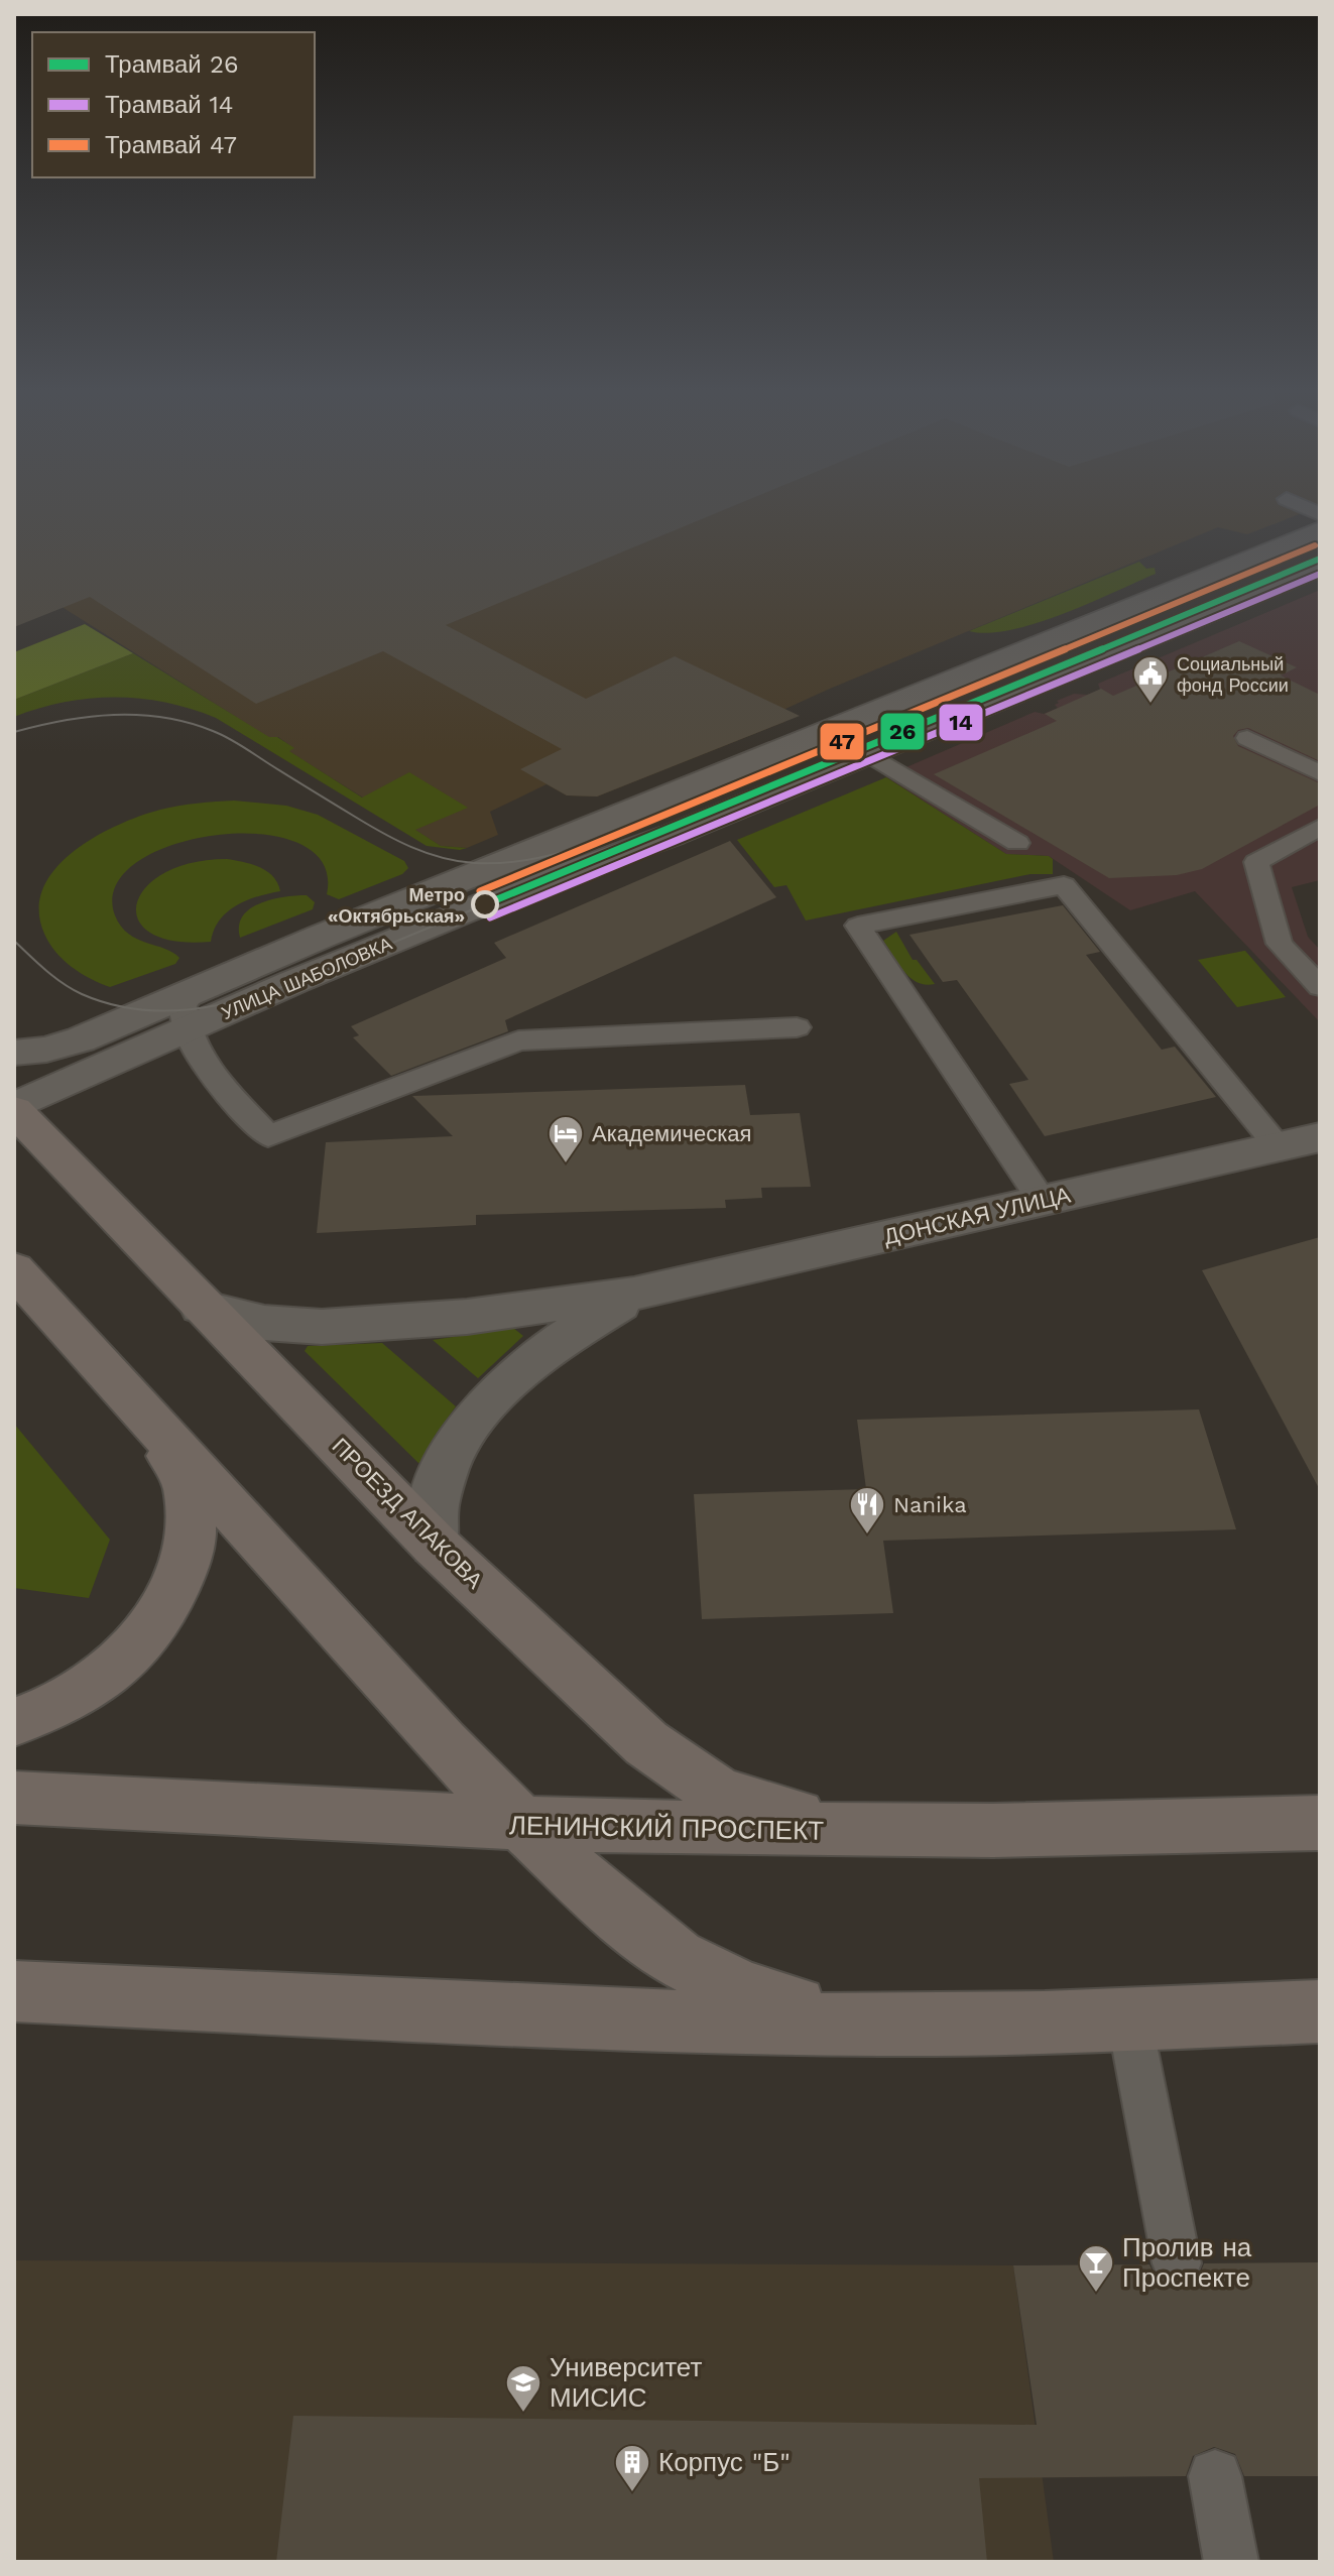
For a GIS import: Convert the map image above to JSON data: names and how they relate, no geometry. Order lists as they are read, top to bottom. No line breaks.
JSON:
{"streets":{"main road":["УЛИЦА ШАБОЛОВКА","ДОНСКАЯ УЛИЦА","ПРОЕЗД АПАКОВА","ЛЕНИНСКИЙ ПРОСПЕКТ"]},"crossings":[["УЛИЦА ШАБОЛОВКА","ПРОЕЗД АПАКОВА"],["ДОНСКАЯ УЛИЦА","ПРОЕЗД АПАКОВА"],["ПРОЕЗД АПАКОВА","ЛЕНИНСКИЙ ПРОСПЕКТ"]],"places":{"public building":["Социальный фонд России"],"other":["Метро «Октябрьская»"],"hotel":["Академическая"],"restaurant":["Nanika"],"bar":["Пролив на Проспекте"],"school or university":["Университет МИСИС"],"building":["Корпус \"Б\""]},"lines":["tram line 47","tram line 26","tram line 14"],"legend":["Трамвай 26","Трамвай 14","Трамвай 47"]}
